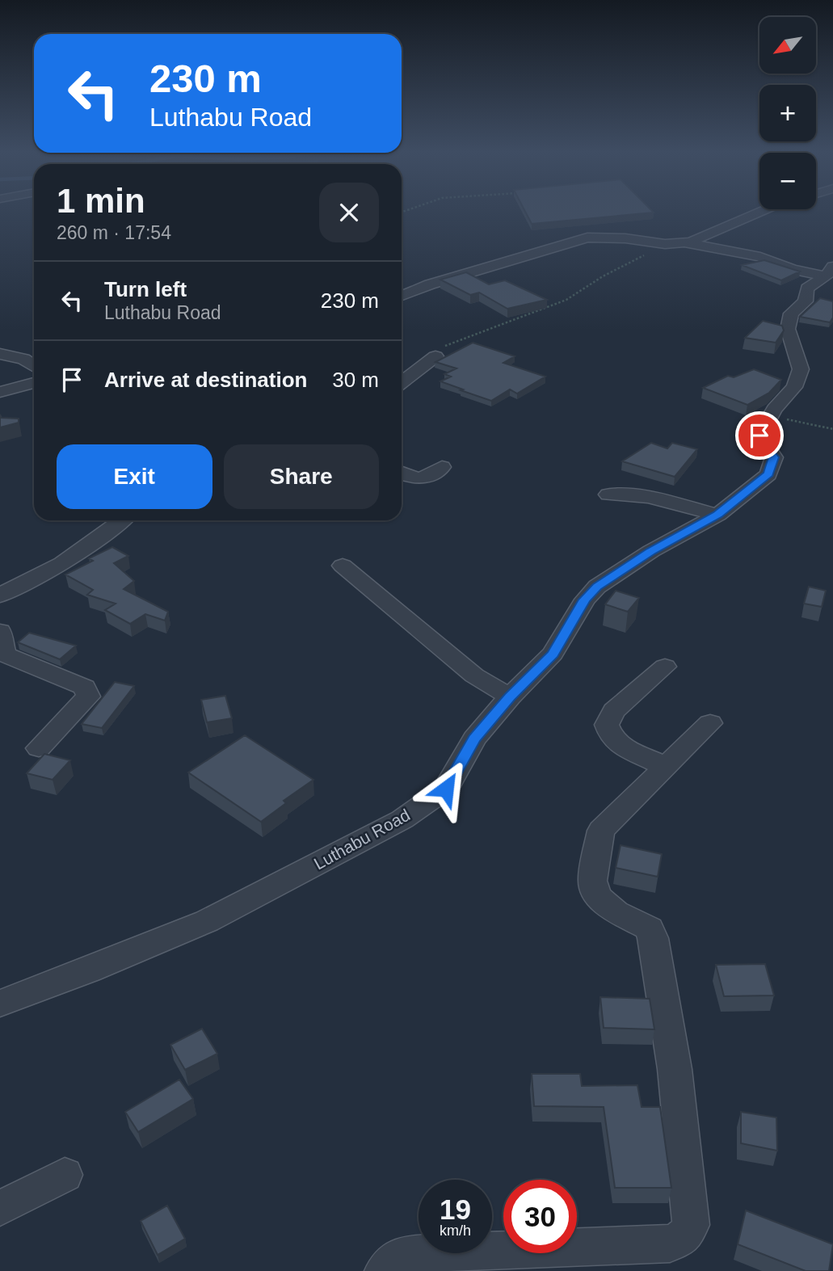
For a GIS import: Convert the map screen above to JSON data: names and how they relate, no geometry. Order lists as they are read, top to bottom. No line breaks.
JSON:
{"streets":{"street":["Luthabu Road"]},"north":"bottom left","page":{"map_buttons":["+","−"],"turn":["230 m","Luthabu Road"],"heading":["1 min","260 m · 17:54"],"list":[{"name":"Turn left","note":"Luthabu Road","value":"230 m"},{"name":"Arrive at destination","value":"30 m"}],"buttons":["Exit","Share"],"speed":"19 km/h","limit":"30"}}
